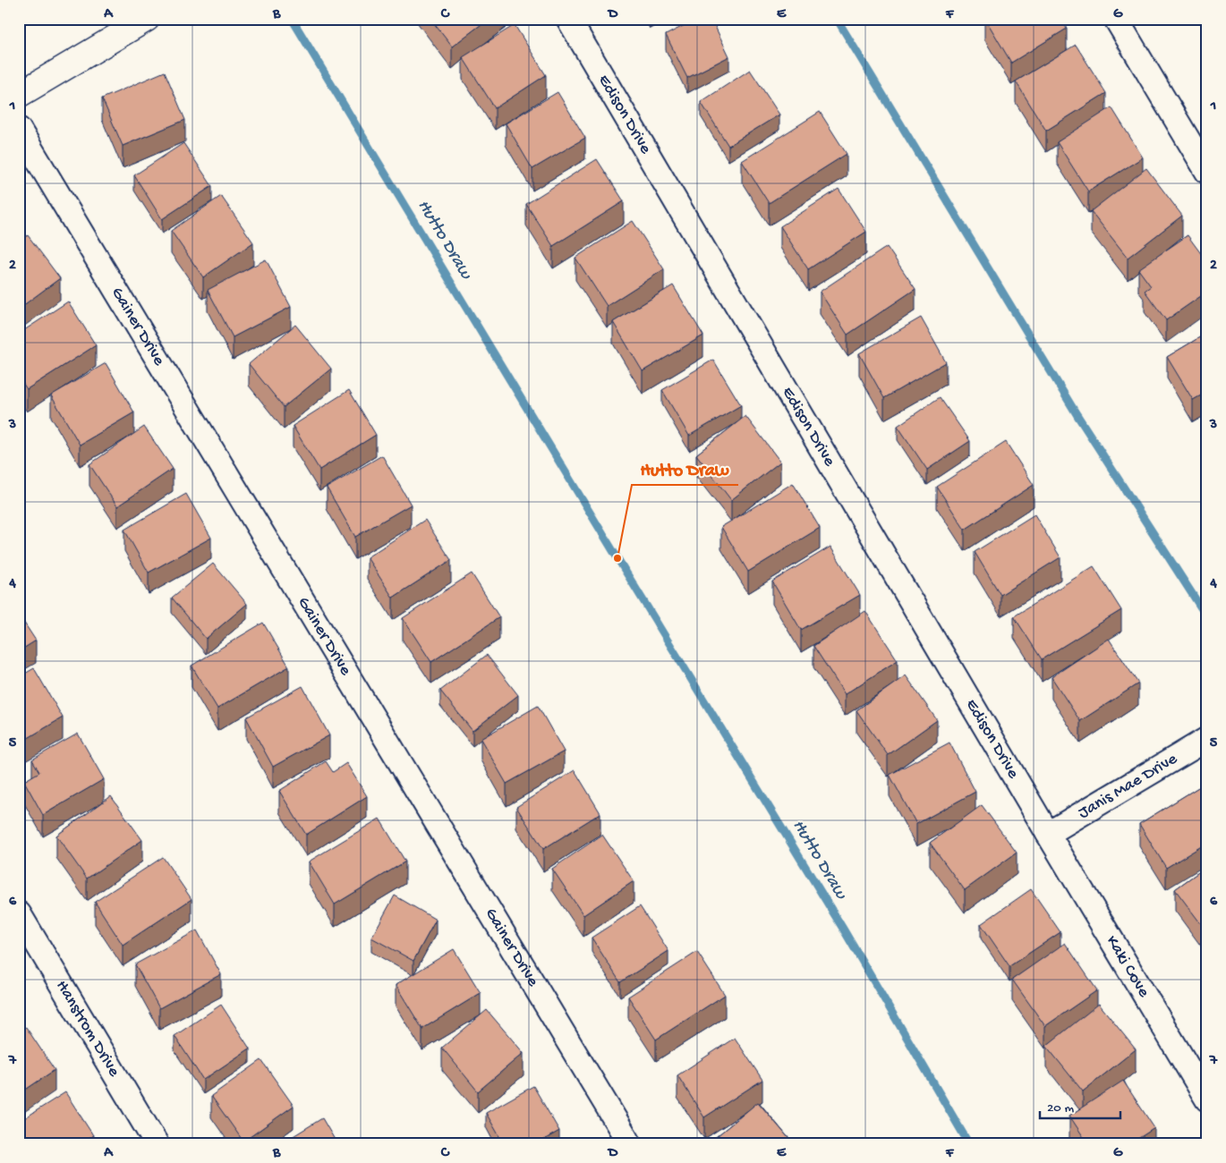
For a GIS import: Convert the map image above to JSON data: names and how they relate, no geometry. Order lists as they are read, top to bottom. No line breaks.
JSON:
{"streets":{"street":["Edison Drive","Gainer Drive","Janis Mae Drive","Kaki Cove","Hanstrom Drive"]},"crossings":[["Edison Drive","Janis Mae Drive"],["Edison Drive","Kaki Cove"],["Janis Mae Drive","Kaki Cove"]],"water":["Hutto Draw"],"places":["Hutto Draw"],"scale_bar":"20 m","grid":{"columns":["A","B","C","D","E","F","G"],"rows":["1","2","3","4","5","6","7"]}}
